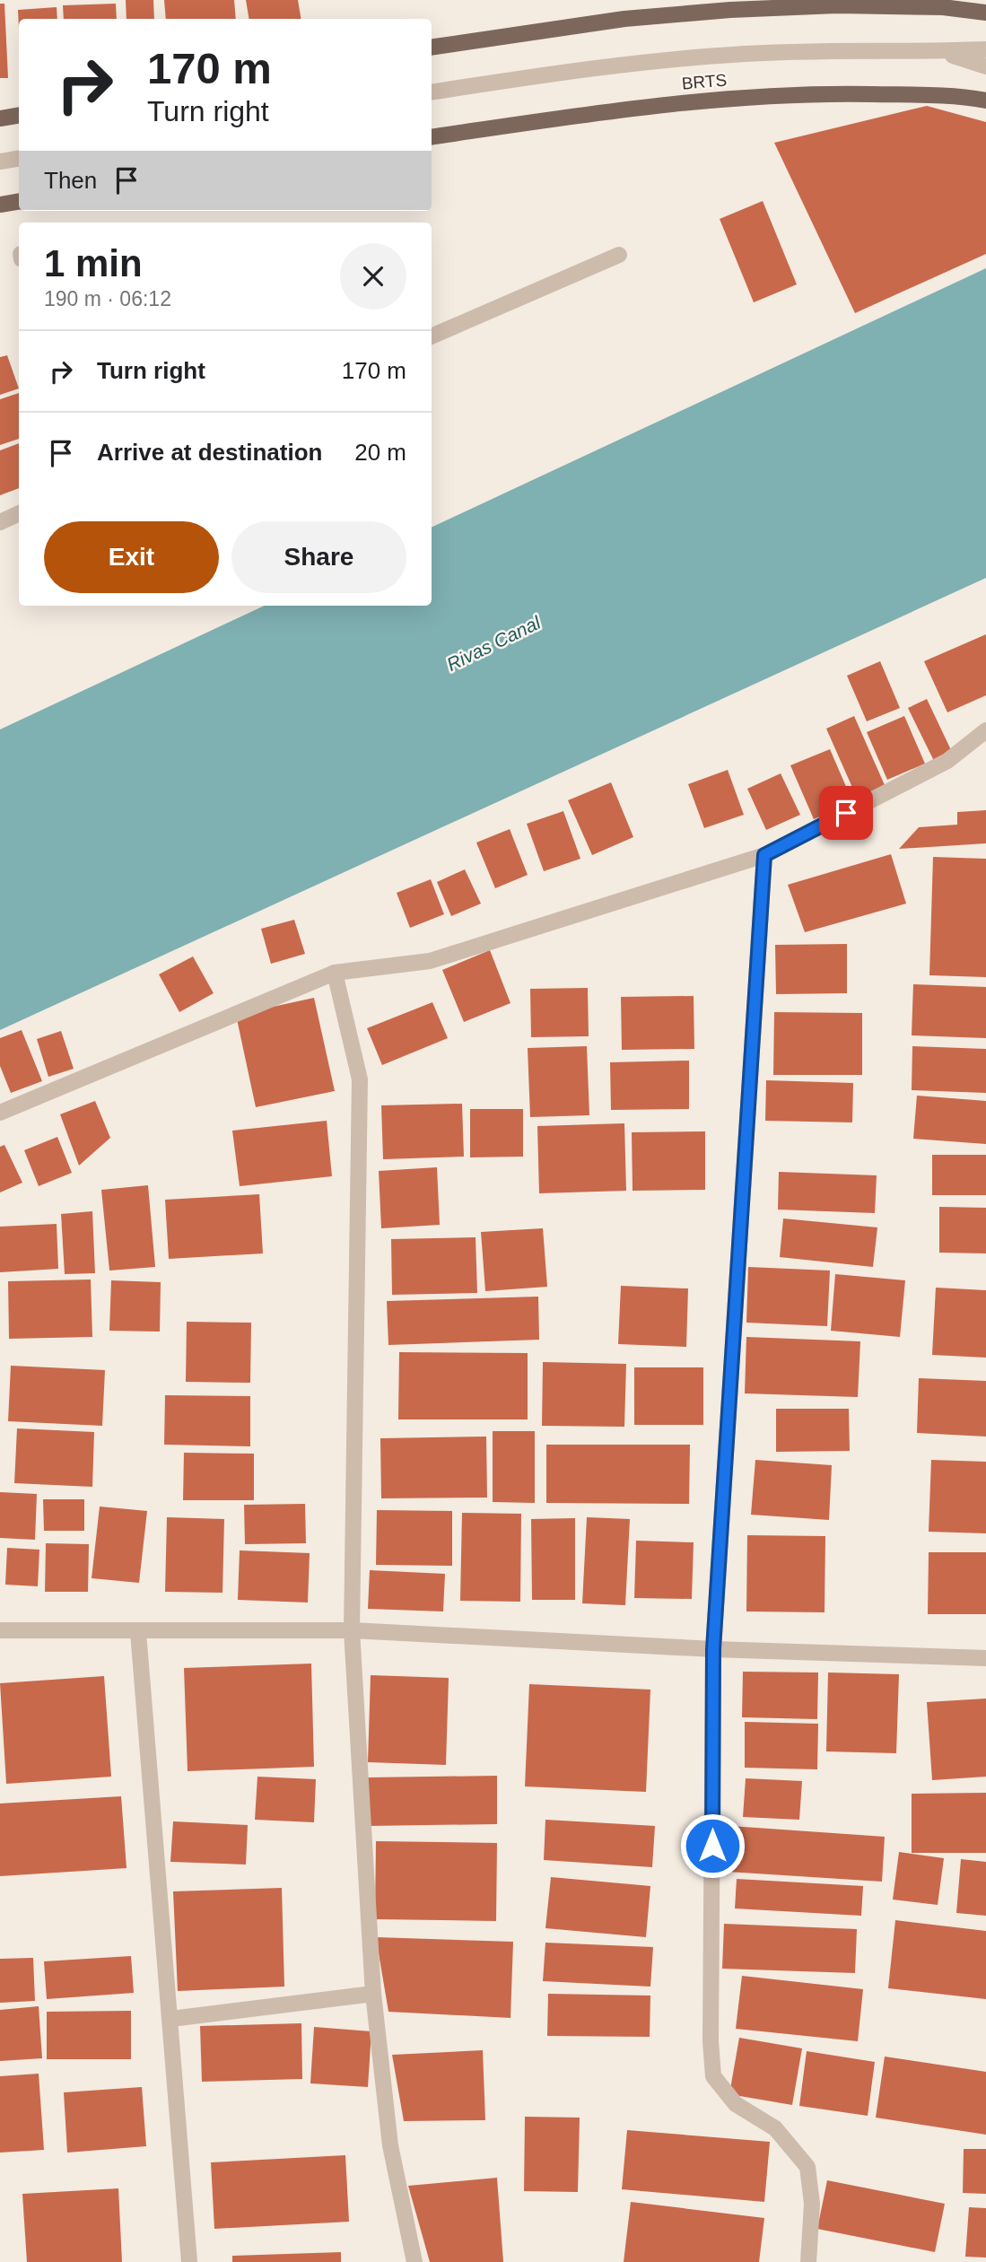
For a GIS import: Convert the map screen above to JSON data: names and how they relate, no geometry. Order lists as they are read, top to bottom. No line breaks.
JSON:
{"streets":{"main road":["BRTS"]},"water":["Rivas Canal"],"page":{"turn":["170 m","Turn right"],"then":"Then","heading":["1 min","190 m · 06:12"],"list":[{"name":"Turn right","value":"170 m"},{"name":"Arrive at destination","value":"20 m"}],"buttons":["Exit","Share"]}}
